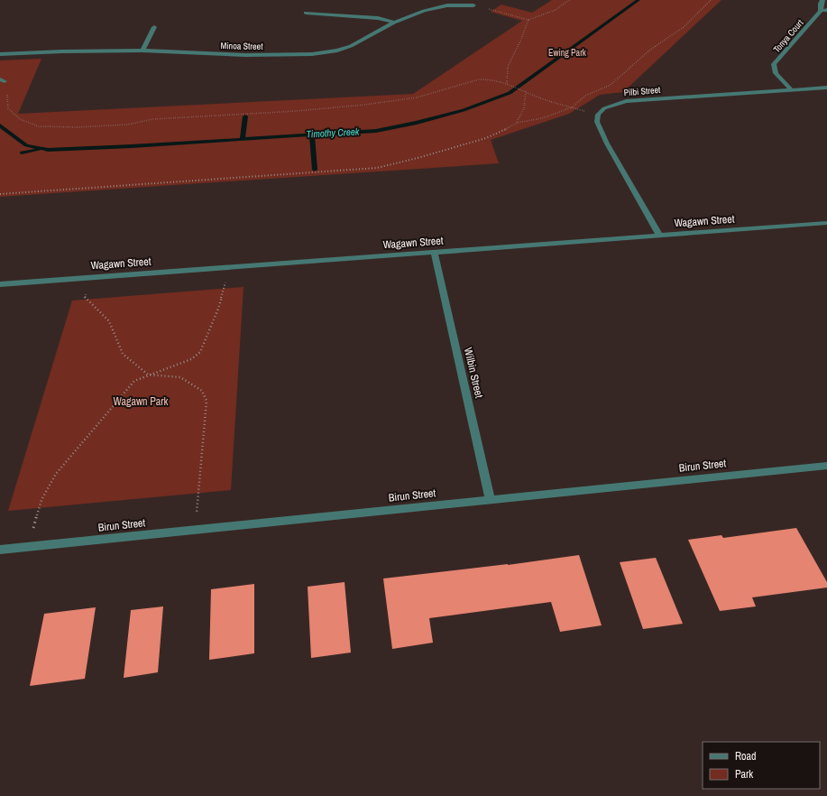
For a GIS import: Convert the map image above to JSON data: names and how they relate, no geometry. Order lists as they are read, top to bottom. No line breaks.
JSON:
{"streets":{"street":["Tonya Court","Minoa Street","Pilbi Street","Wagawn Street","Wilbin Street","Birun Street"]},"crossings":[["Tonya Court","Pilbi Street"],["Wagawn Street","Wilbin Street"],["Wilbin Street","Birun Street"]],"water":["Timothy Creek"],"parks":["Ewing Park","Wagawn Park"],"legend":["Road","Park"]}
